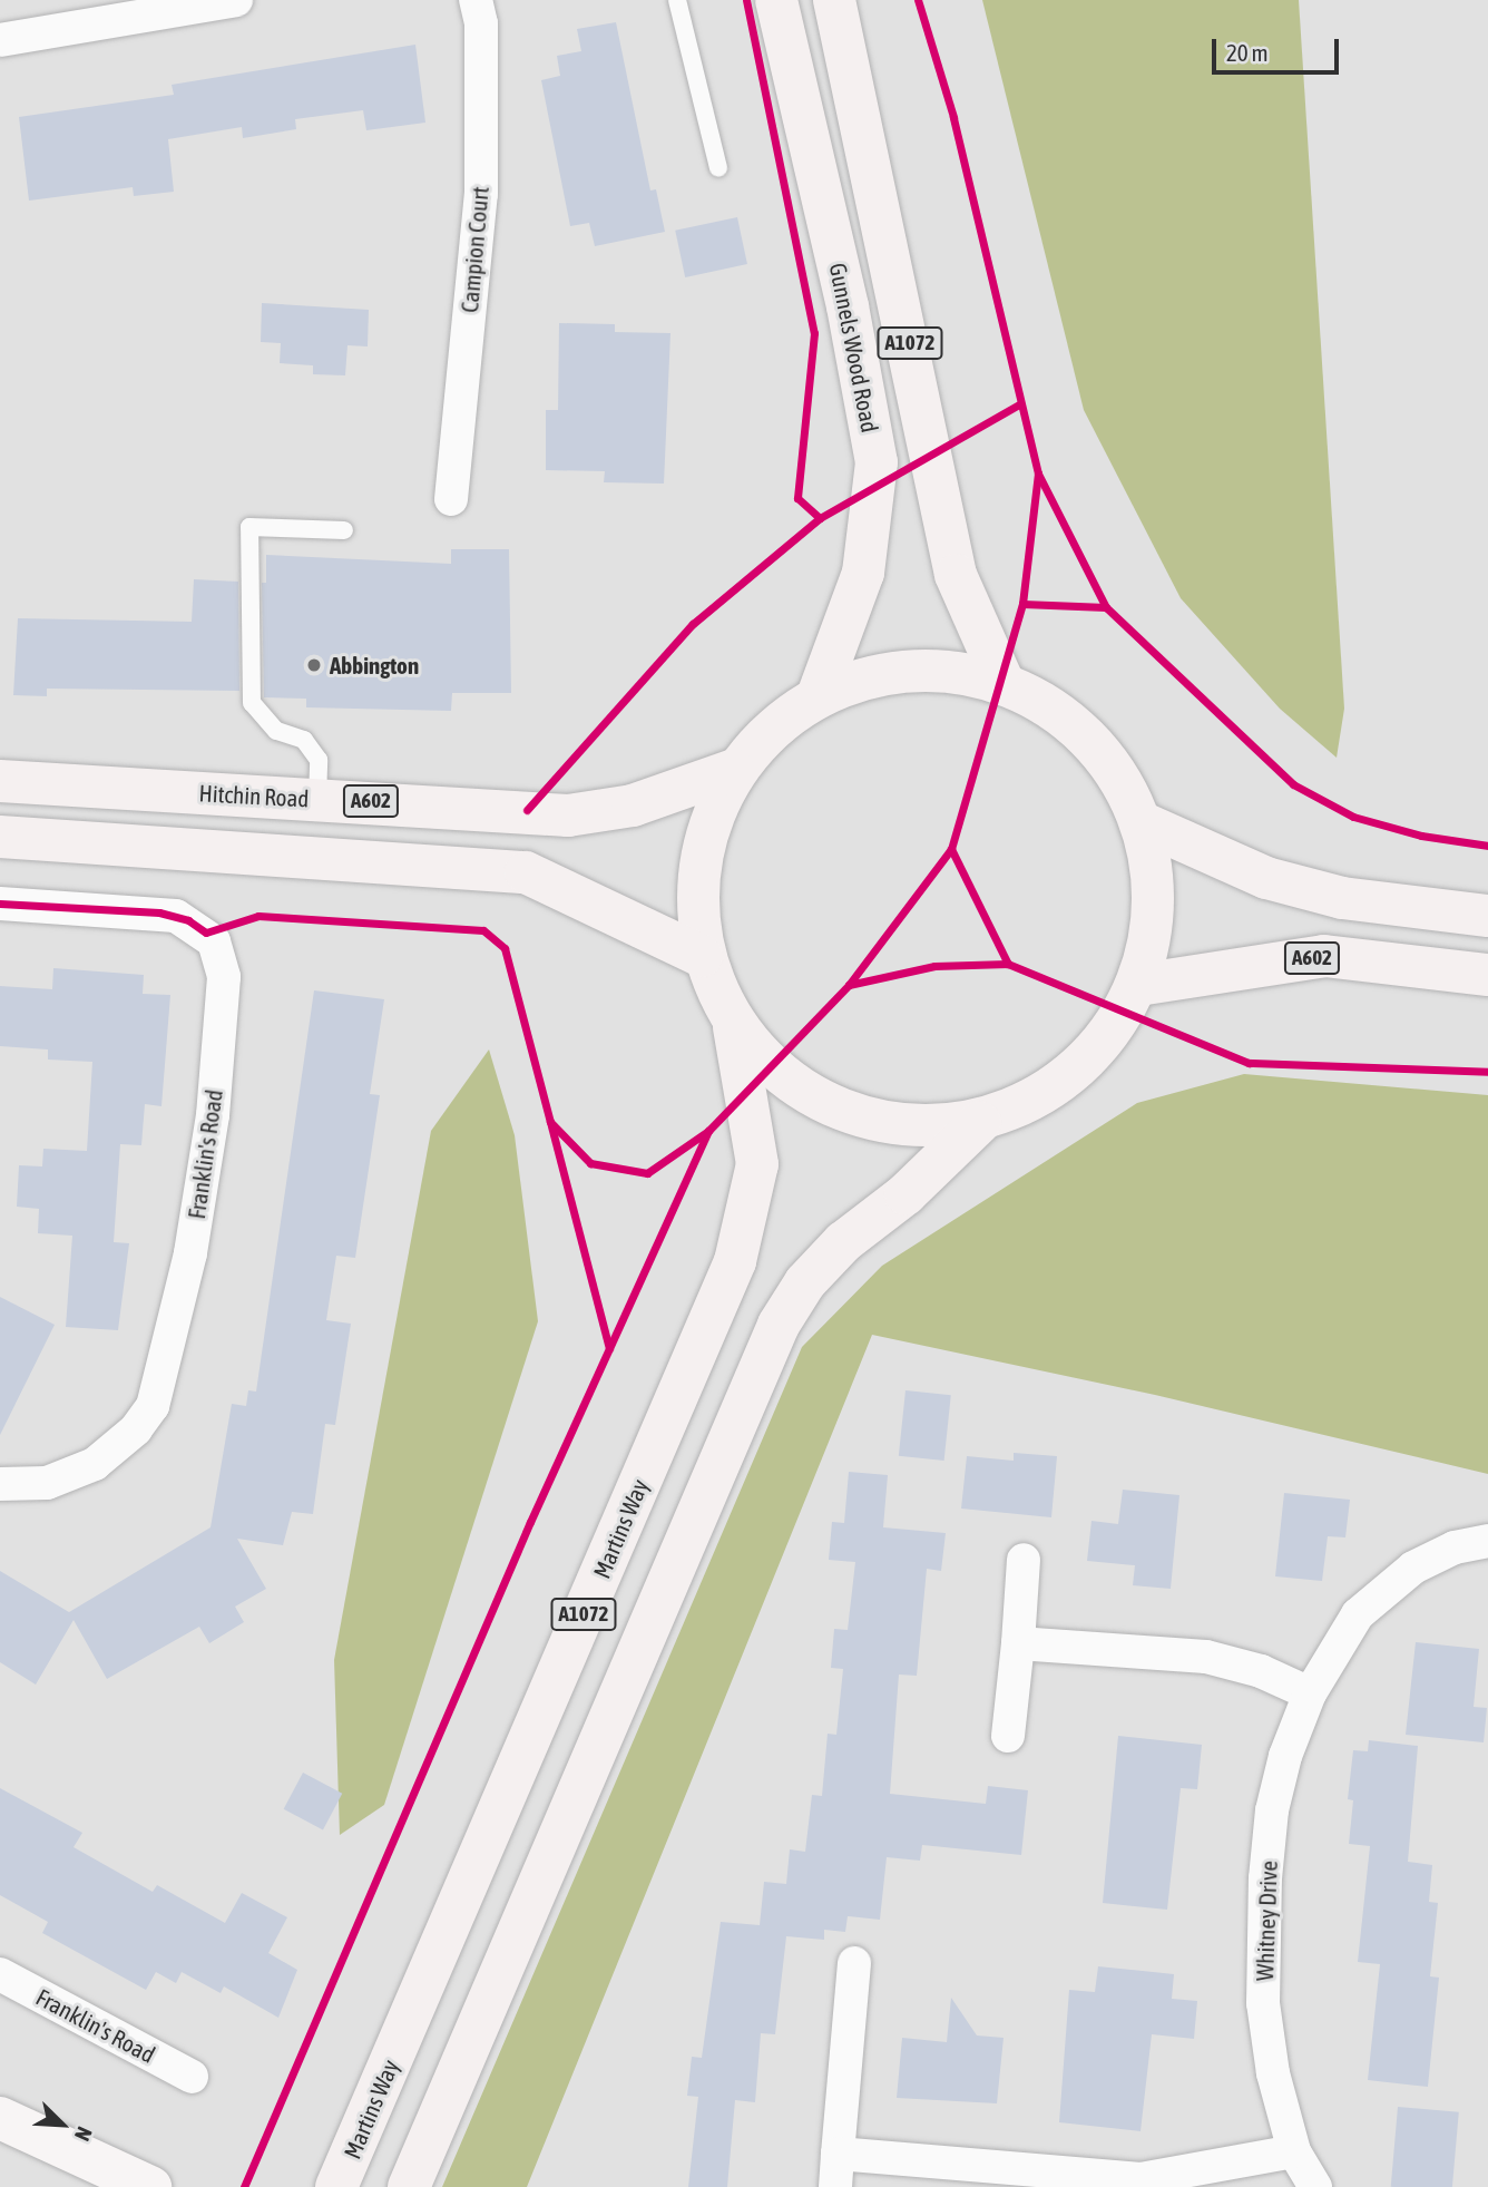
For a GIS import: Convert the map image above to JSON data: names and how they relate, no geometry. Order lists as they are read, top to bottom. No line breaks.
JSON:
{"streets":{"main road":["A1072","Gunnels Wood Road","Hitchin Road","A602","Martins Way"],"street":["Campion Court","Franklin's Road","Whitney Drive"]},"crossings":[["A1072","A602"],["Gunnels Wood Road","A602"],["Hitchin Road","A602"],["A602","Martins Way"]],"places":["Abbington"],"scale_bar":"20 m","north":"bottom right"}
